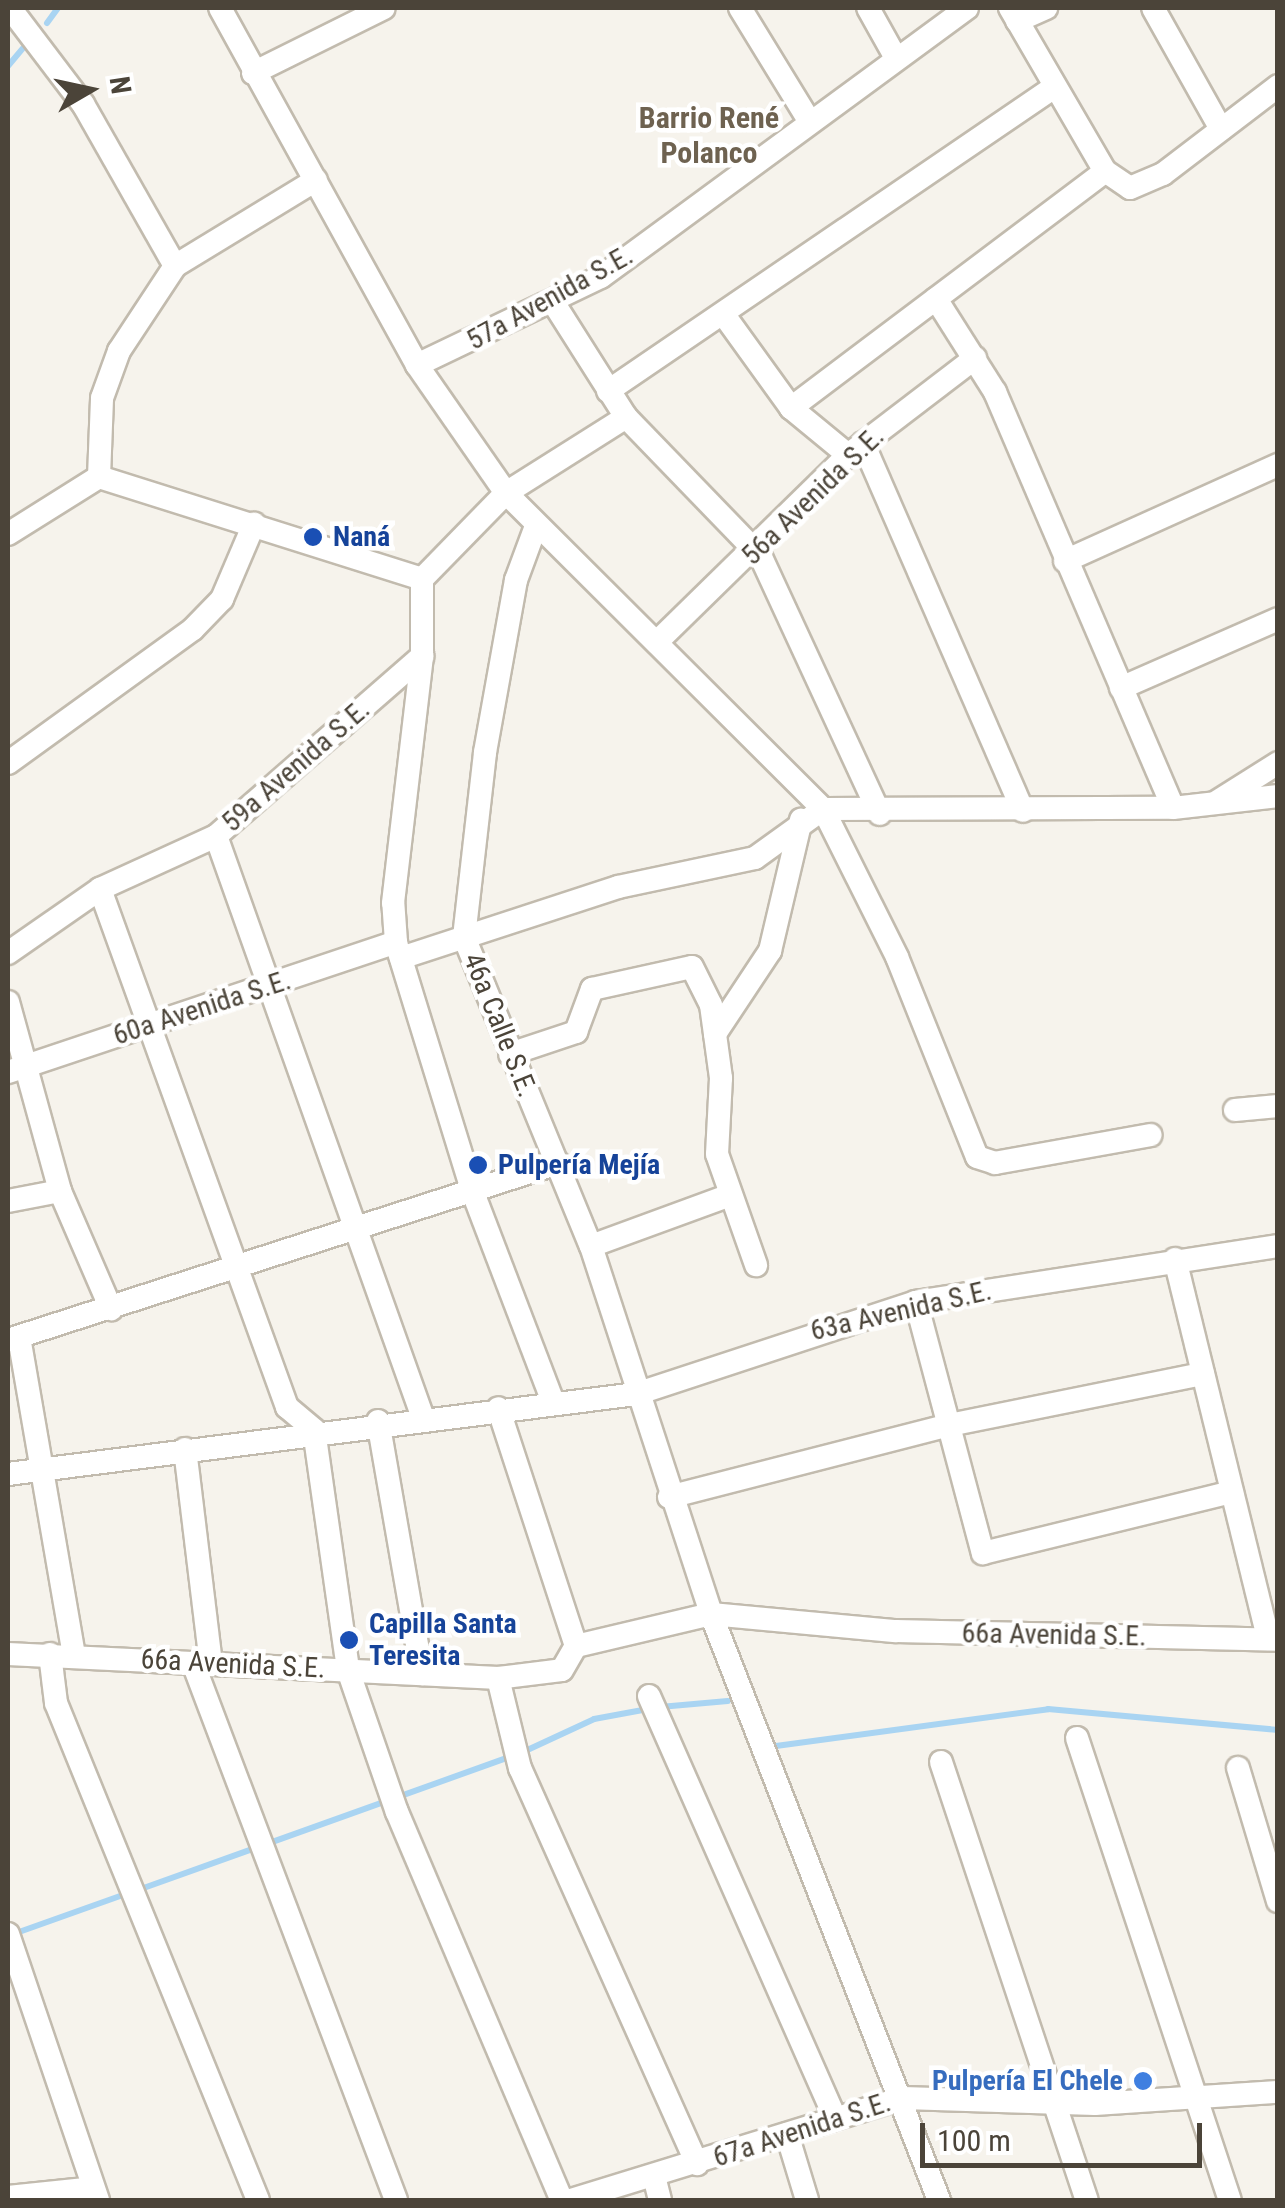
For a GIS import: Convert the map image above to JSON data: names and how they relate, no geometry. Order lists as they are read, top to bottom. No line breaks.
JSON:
{"streets":{"street":["57a Avenida S.E.","56a Avenida S.E.","59a Avenida S.E.","60a Avenida S.E.","46a Calle S.E.","63a Avenida S.E.","66a Avenida S.E.","67a Avenida S.E."]},"crossings":[["60a Avenida S.E.","46a Calle S.E."],["46a Calle S.E.","63a Avenida S.E."],["46a Calle S.E.","66a Avenida S.E."],["46a Calle S.E.","67a Avenida S.E."]],"districts":["Barrio René Polanco"],"places":["Naná","Pulpería Mejía","Capilla Santa Teresita","Pulpería El Chele"],"scale_bar":"100 m","north":"right"}
